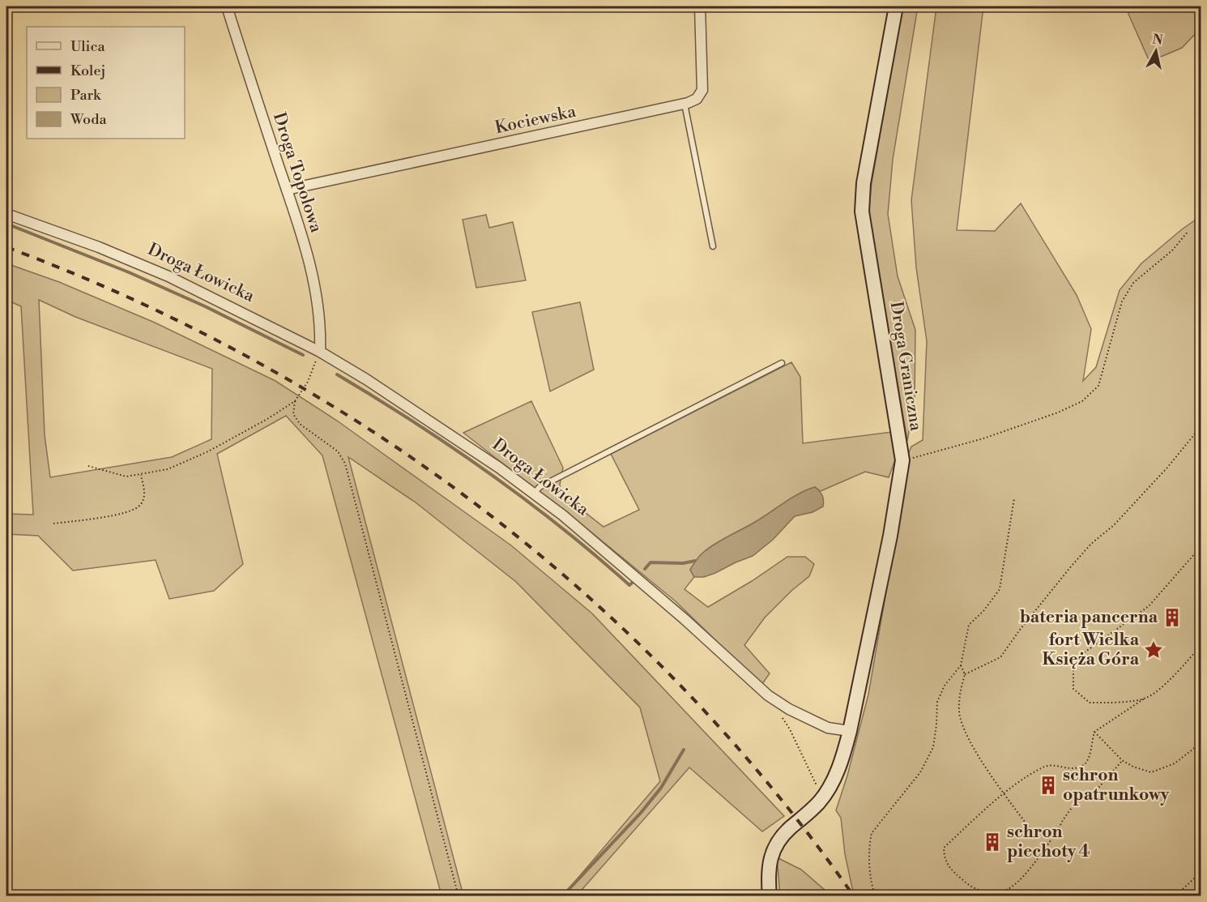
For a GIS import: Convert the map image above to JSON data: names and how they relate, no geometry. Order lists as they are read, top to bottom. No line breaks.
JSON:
{"streets":{"street":["Kociewska","Droga Topolowa","Droga Łowicka","Droga Graniczna"]},"crossings":[["Kociewska","Droga Topolowa"],["Droga Topolowa","Droga Łowicka"],["Droga Łowicka","Droga Graniczna"]],"places":{"building":["bateria pancerna","schron opatrunkowy","schron piechoty 4"],"place":["fort Wielka Księża Góra"]},"legend":["Ulica","Kolej","Park","Woda"],"north":"top"}
